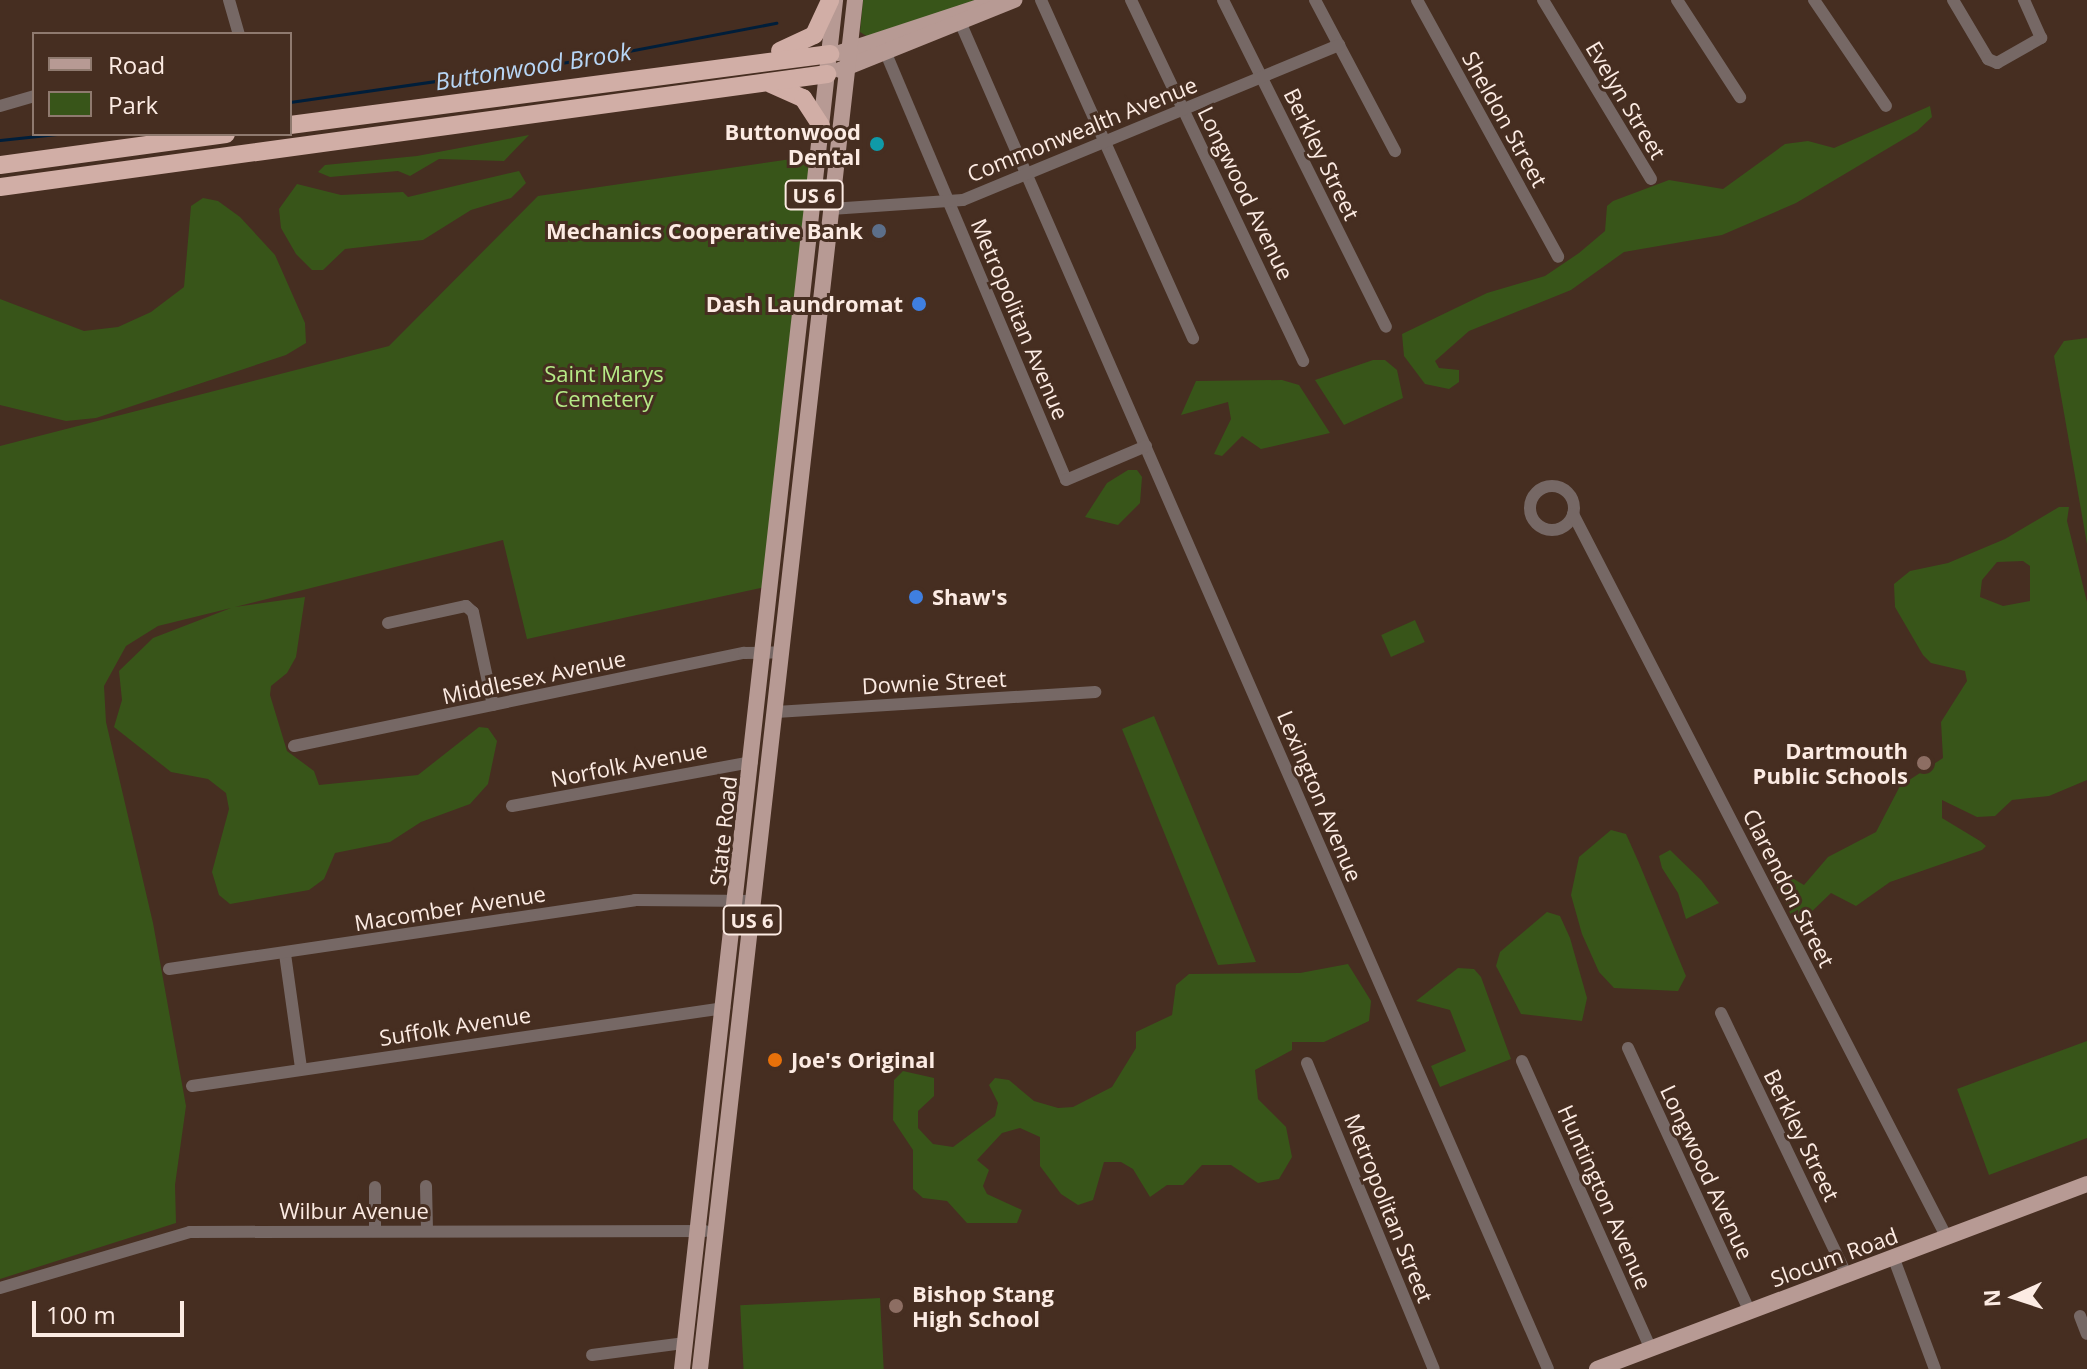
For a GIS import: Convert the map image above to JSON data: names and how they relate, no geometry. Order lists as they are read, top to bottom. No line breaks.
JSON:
{"streets":{"main road":["US 6","State Road","Slocum Road"],"street":["Evelyn Street","Sheldon Street","Commonwealth Avenue","Berkley Street","Longwood Avenue","Metropolitan Avenue","Middlesex Avenue","Downie Street","Norfolk Avenue","Lexington Avenue","Clarendon Street","Macomber Avenue","Suffolk Avenue","Huntington Avenue","Metropolitan Street","Wilbur Avenue"]},"crossings":[["Commonwealth Avenue","Berkley Street"],["Commonwealth Avenue","Longwood Avenue"],["Commonwealth Avenue","US 6"],["Commonwealth Avenue","Metropolitan Avenue"],["Commonwealth Avenue","Lexington Avenue"],["Berkley Street","Slocum Road"],["Longwood Avenue","Slocum Road"],["US 6","State Road"],["Metropolitan Avenue","Lexington Avenue"],["Middlesex Avenue","State Road"],["Downie Street","State Road"],["Norfolk Avenue","State Road"],["State Road","Macomber Avenue"],["State Road","Suffolk Avenue"],["State Road","Wilbur Avenue"],["Clarendon Street","Slocum Road"],["Huntington Avenue","Slocum Road"]],"water":["Buttonwood Brook"],"parks":["Saint Marys Cemetery"],"places":["Buttonwood Dental","Mechanics Cooperative Bank","Dash Laundromat","Shaw's","Dartmouth Public Schools","Joe's Original","Bishop Stang High School"],"legend":["Road","Park"],"scale_bar":"100 m","north":"left"}
